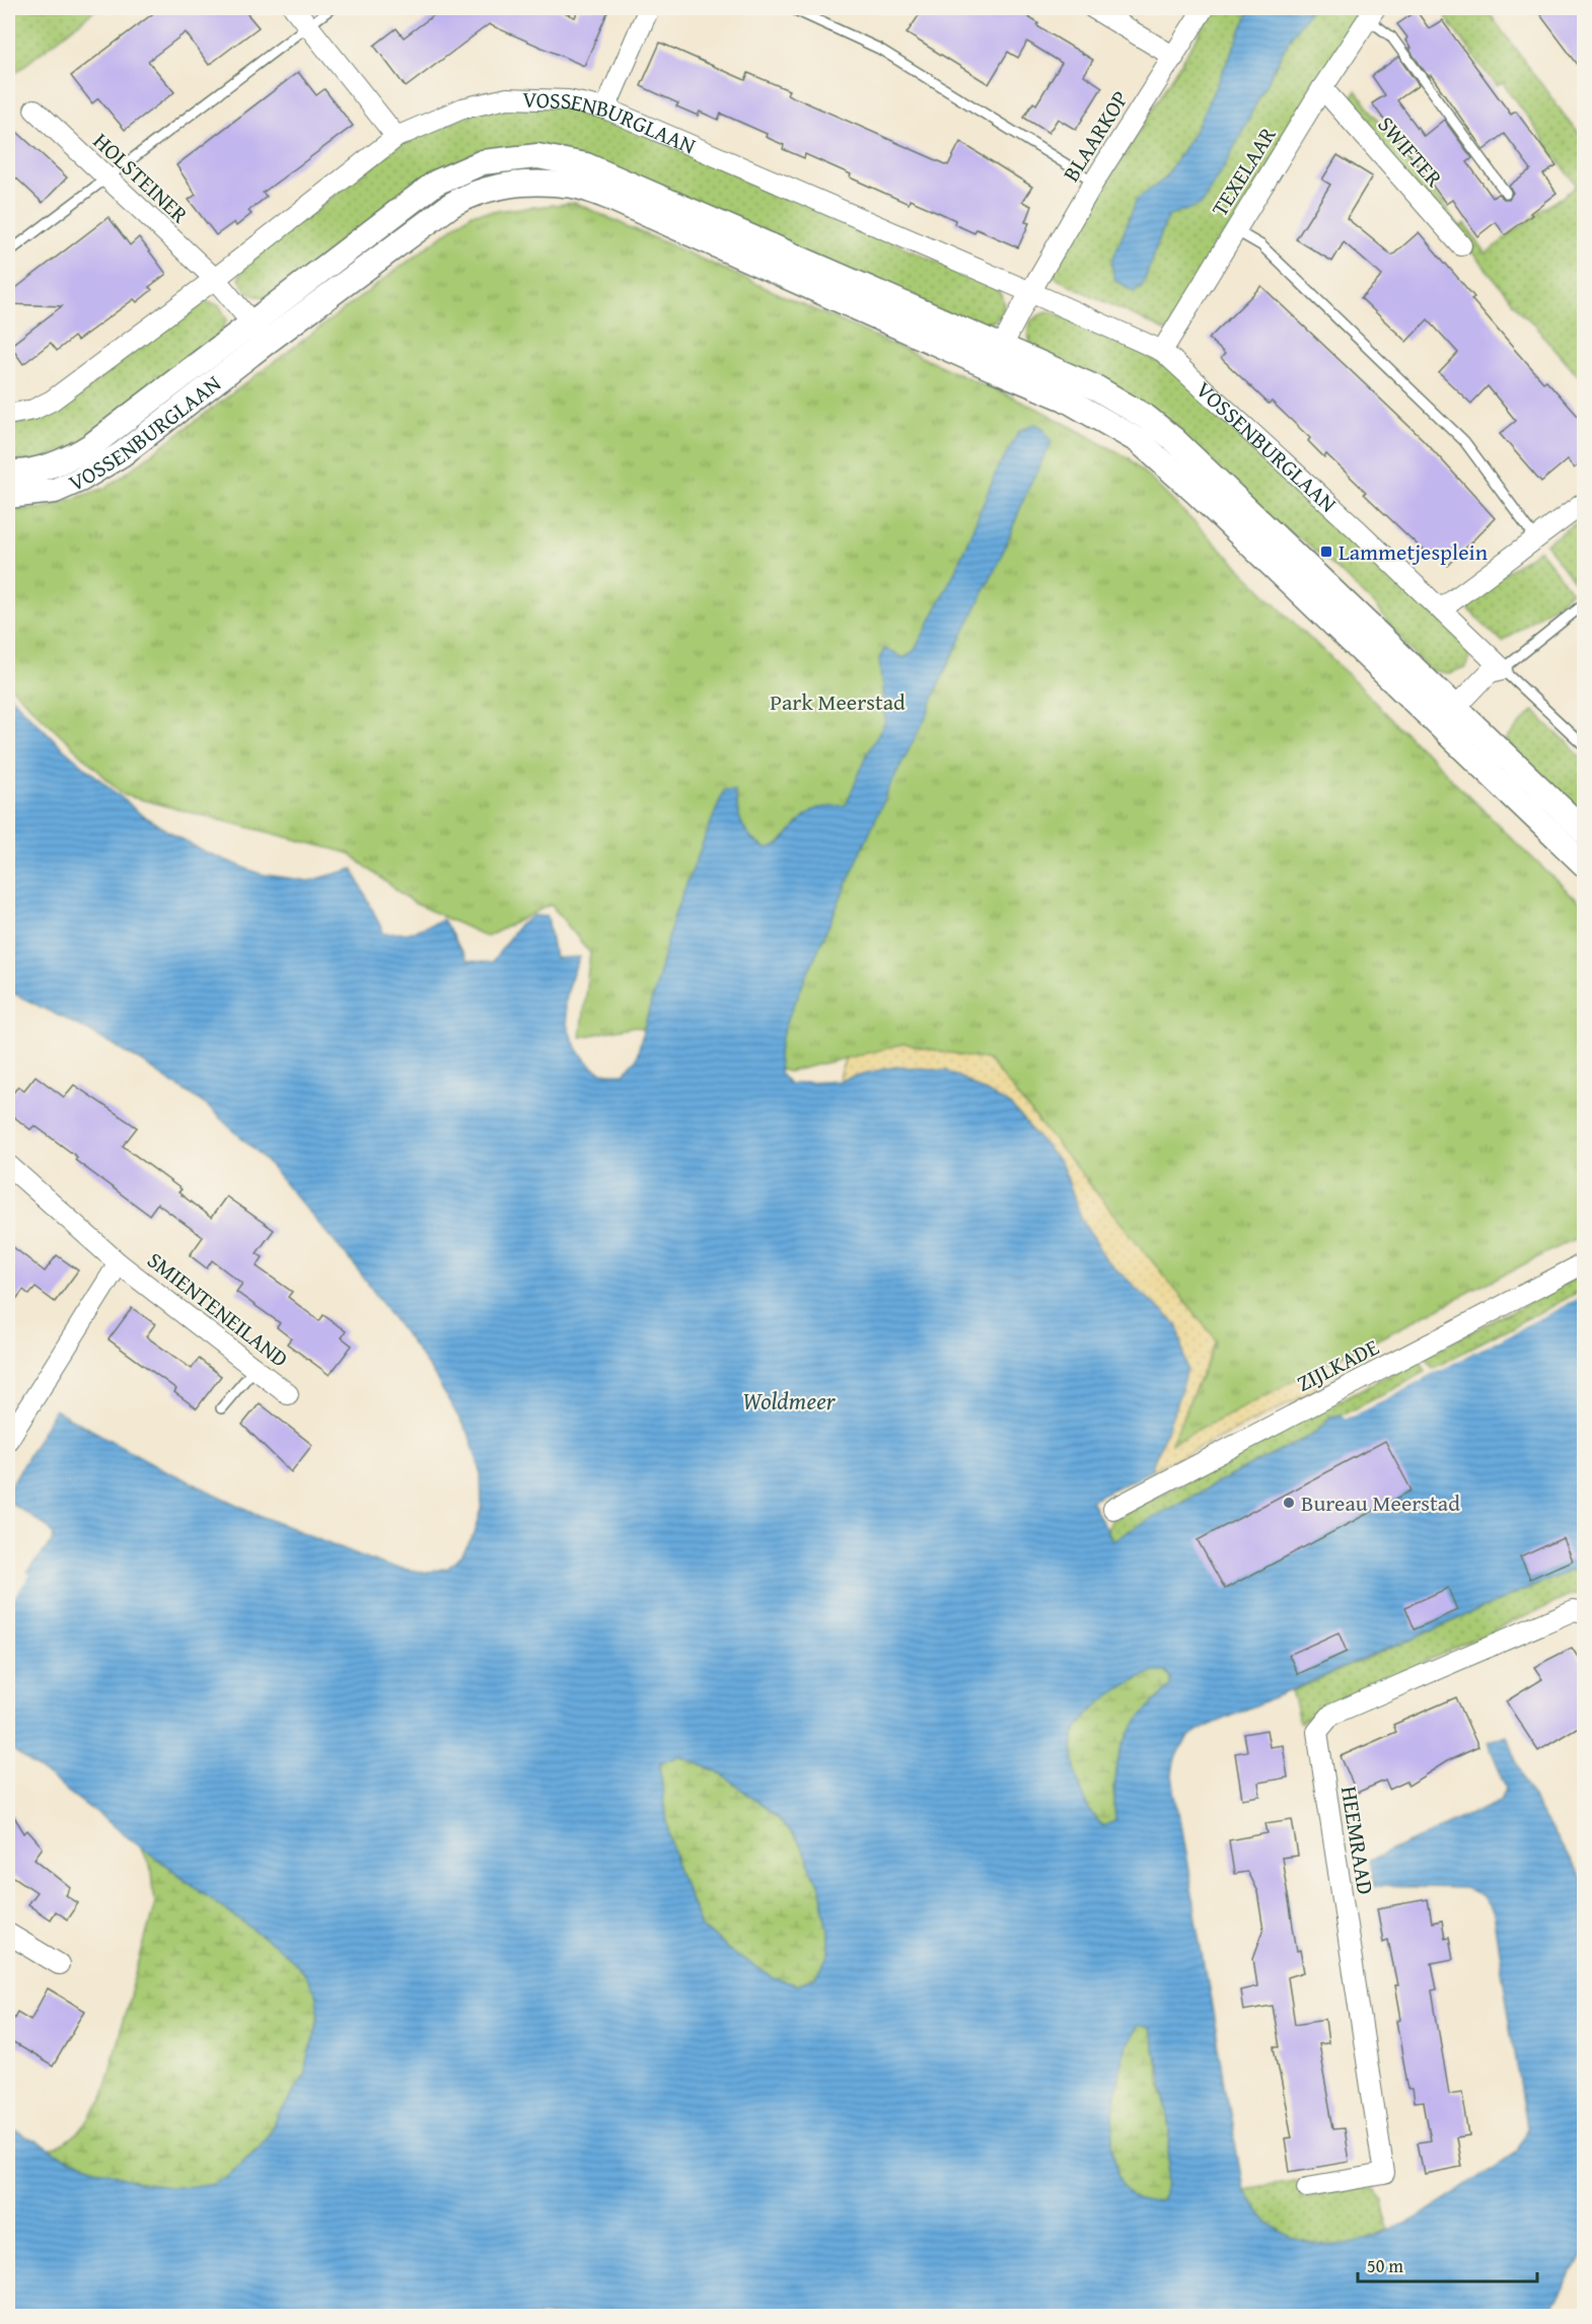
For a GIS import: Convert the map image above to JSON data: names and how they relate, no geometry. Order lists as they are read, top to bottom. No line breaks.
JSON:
{"streets":{"street":["VOSSENBURGLAAN","BLAARKOP","SWIFTER","TEXELAAR","HOLSTEINER","SMIENTENEILAND","ZIJLKADE","HEEMRAAD"]},"crossings":[["VOSSENBURGLAAN","BLAARKOP"],["VOSSENBURGLAAN","TEXELAAR"],["VOSSENBURGLAAN","HOLSTEINER"],["SWIFTER","TEXELAAR"]],"water":["Woldmeer"],"parks":["Park Meerstad"],"places":{"transit":["Lammetjesplein"],"other":["Bureau Meerstad"]},"scale_bar":"50 m"}
